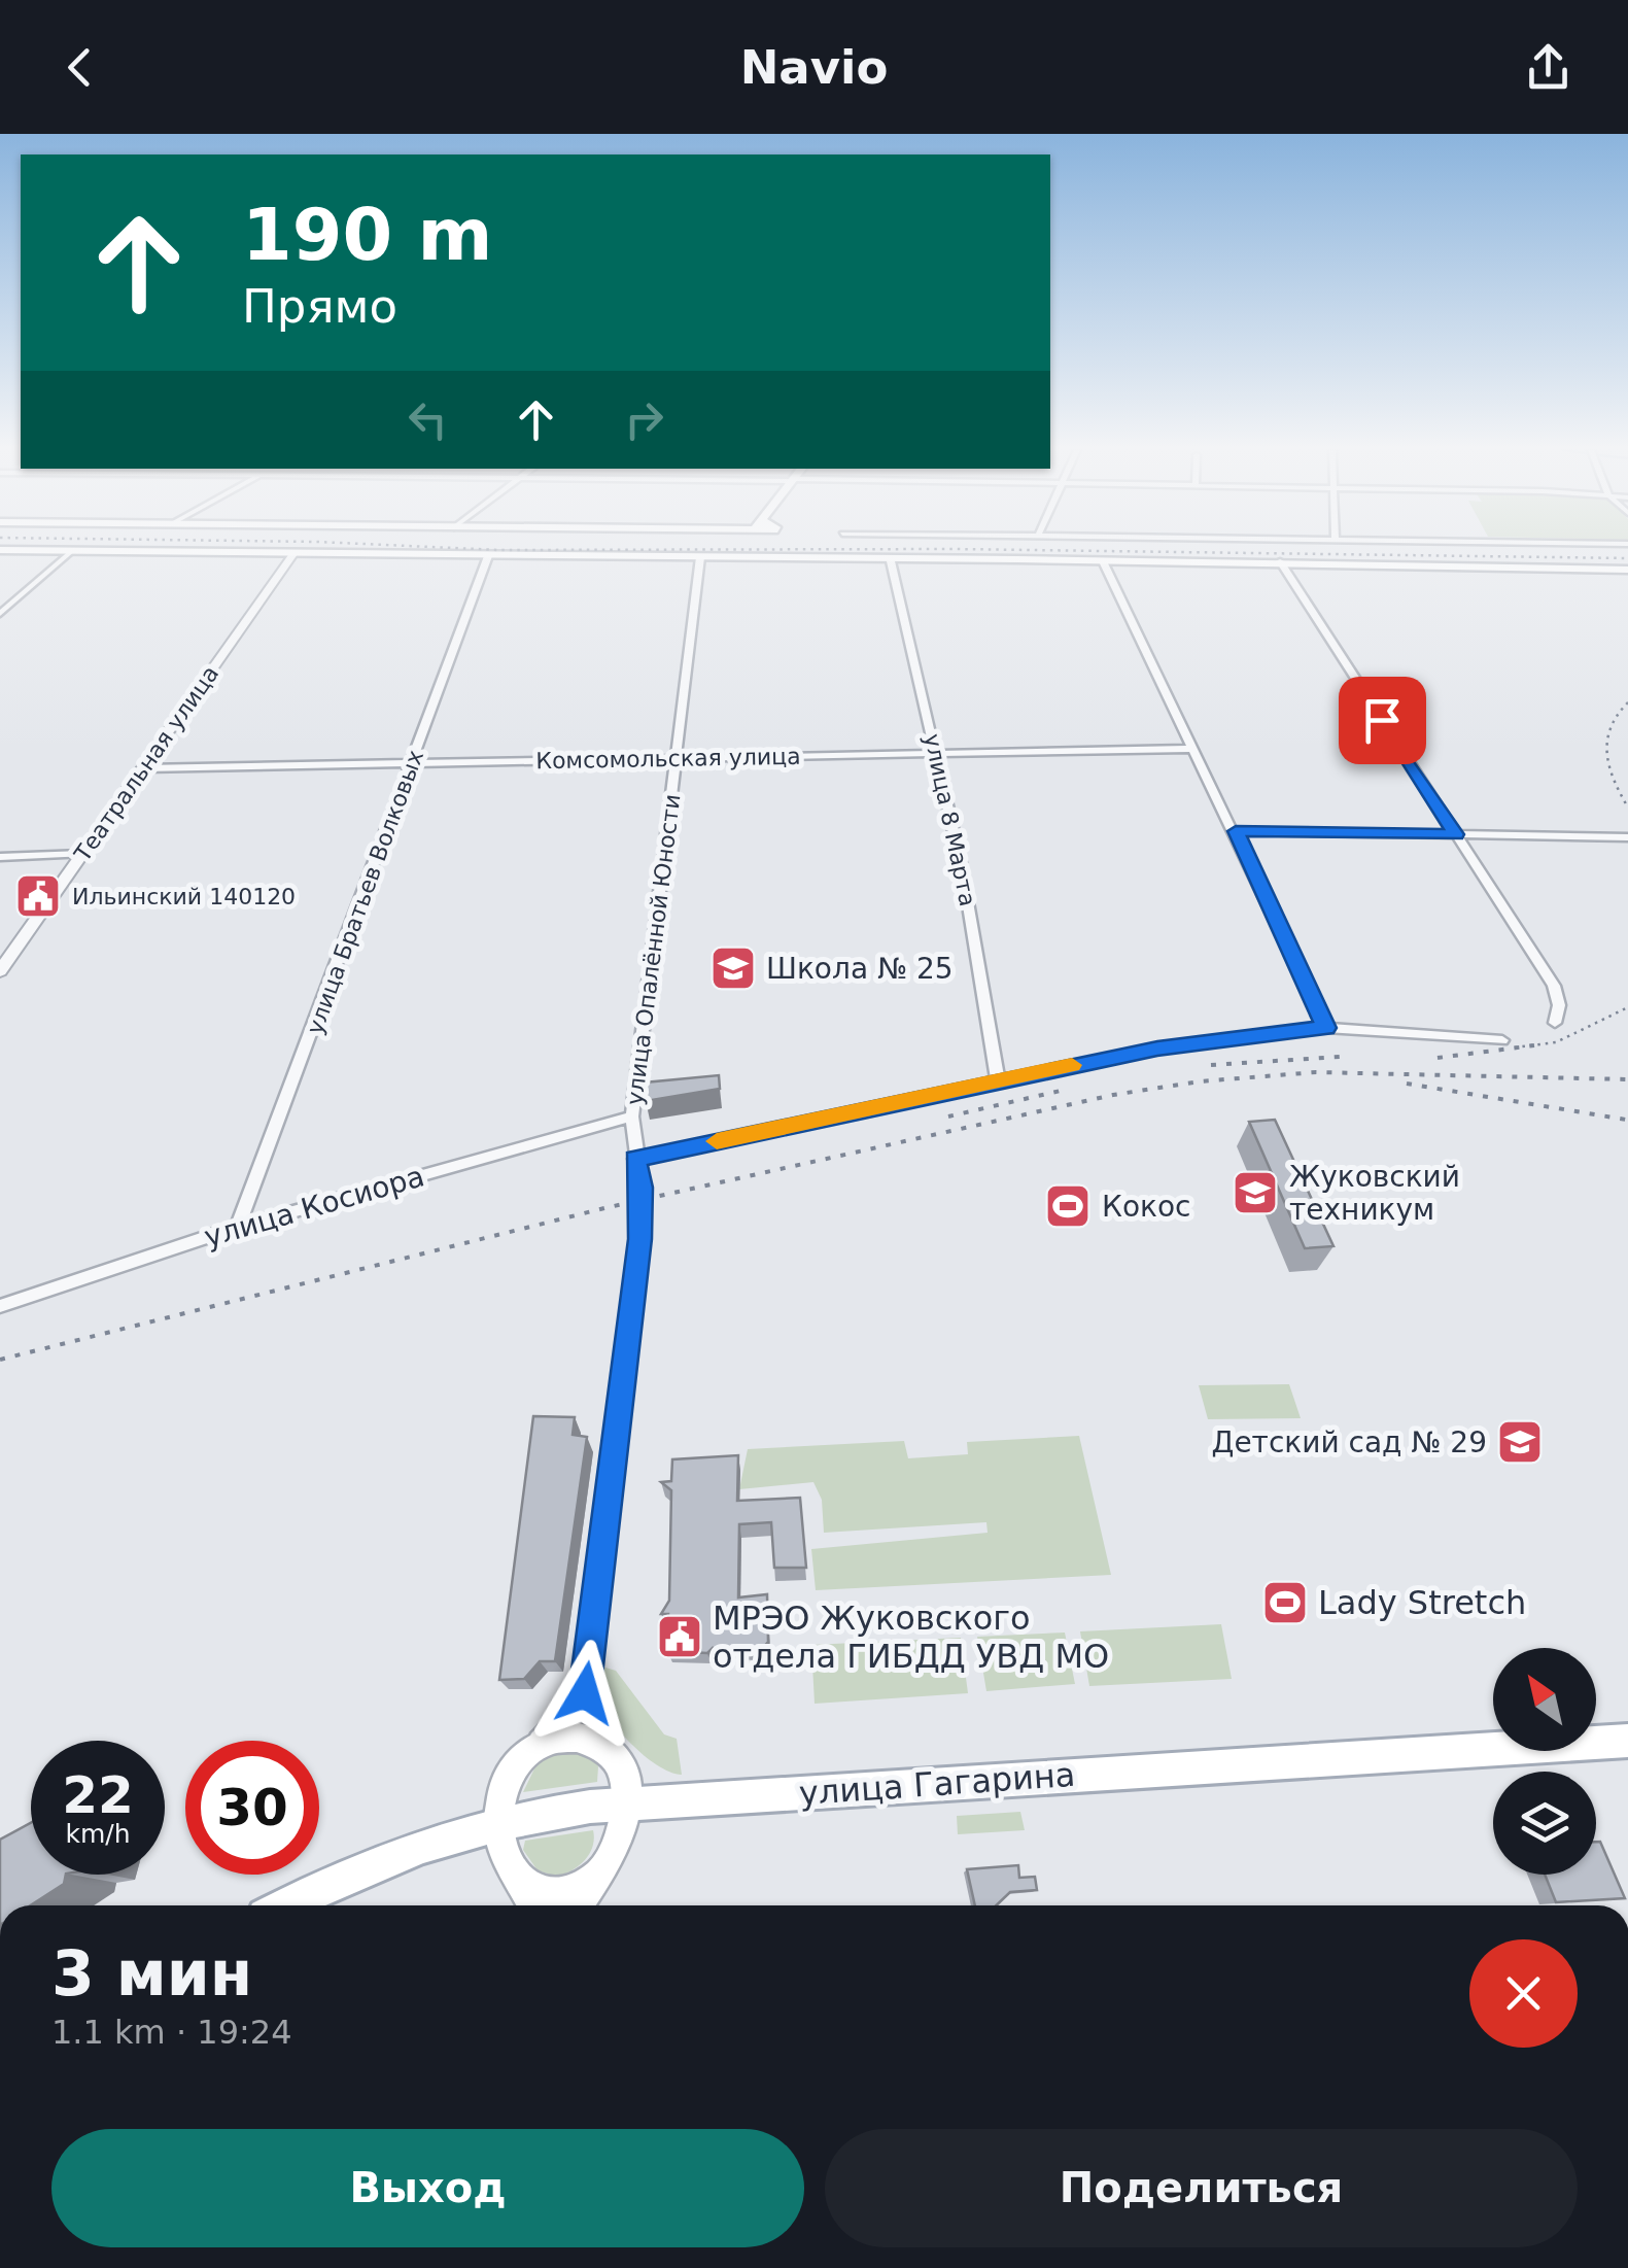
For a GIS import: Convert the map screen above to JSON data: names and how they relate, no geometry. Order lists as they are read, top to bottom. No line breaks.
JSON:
{"streets":{"main road":["улица Гагарина"],"street":["Комсомольская улица","Театральная улица","улица 8 Марта","улица Братьев Волковых","улица Опалённой Юности","улица Косиора"]},"crossings":[["Комсомольская улица","Театральная улица"],["Комсомольская улица","улица 8 Марта"],["Комсомольская улица","улица Братьев Волковых"],["Комсомольская улица","улица Опалённой Юности"],["улица Братьев Волковых","улица Косиора"],["улица Опалённой Юности","улица Косиора"]],"places":{"public building":["Ильинский 140120","МРЭО Жуковского отдела ГИБДД УВД МО"],"school or university":["Школа № 25","Жуковский техникум","Детский сад № 29"],"sports":["Кокос","Lady Stretch"]},"north":"top left","page":{"header":"Navio","turn":["190 m","Прямо"],"speed":"22 km/h","limit":"30","heading":["3 мин","1.1 km · 19:24"],"buttons":["Выход","Поделиться"]}}
